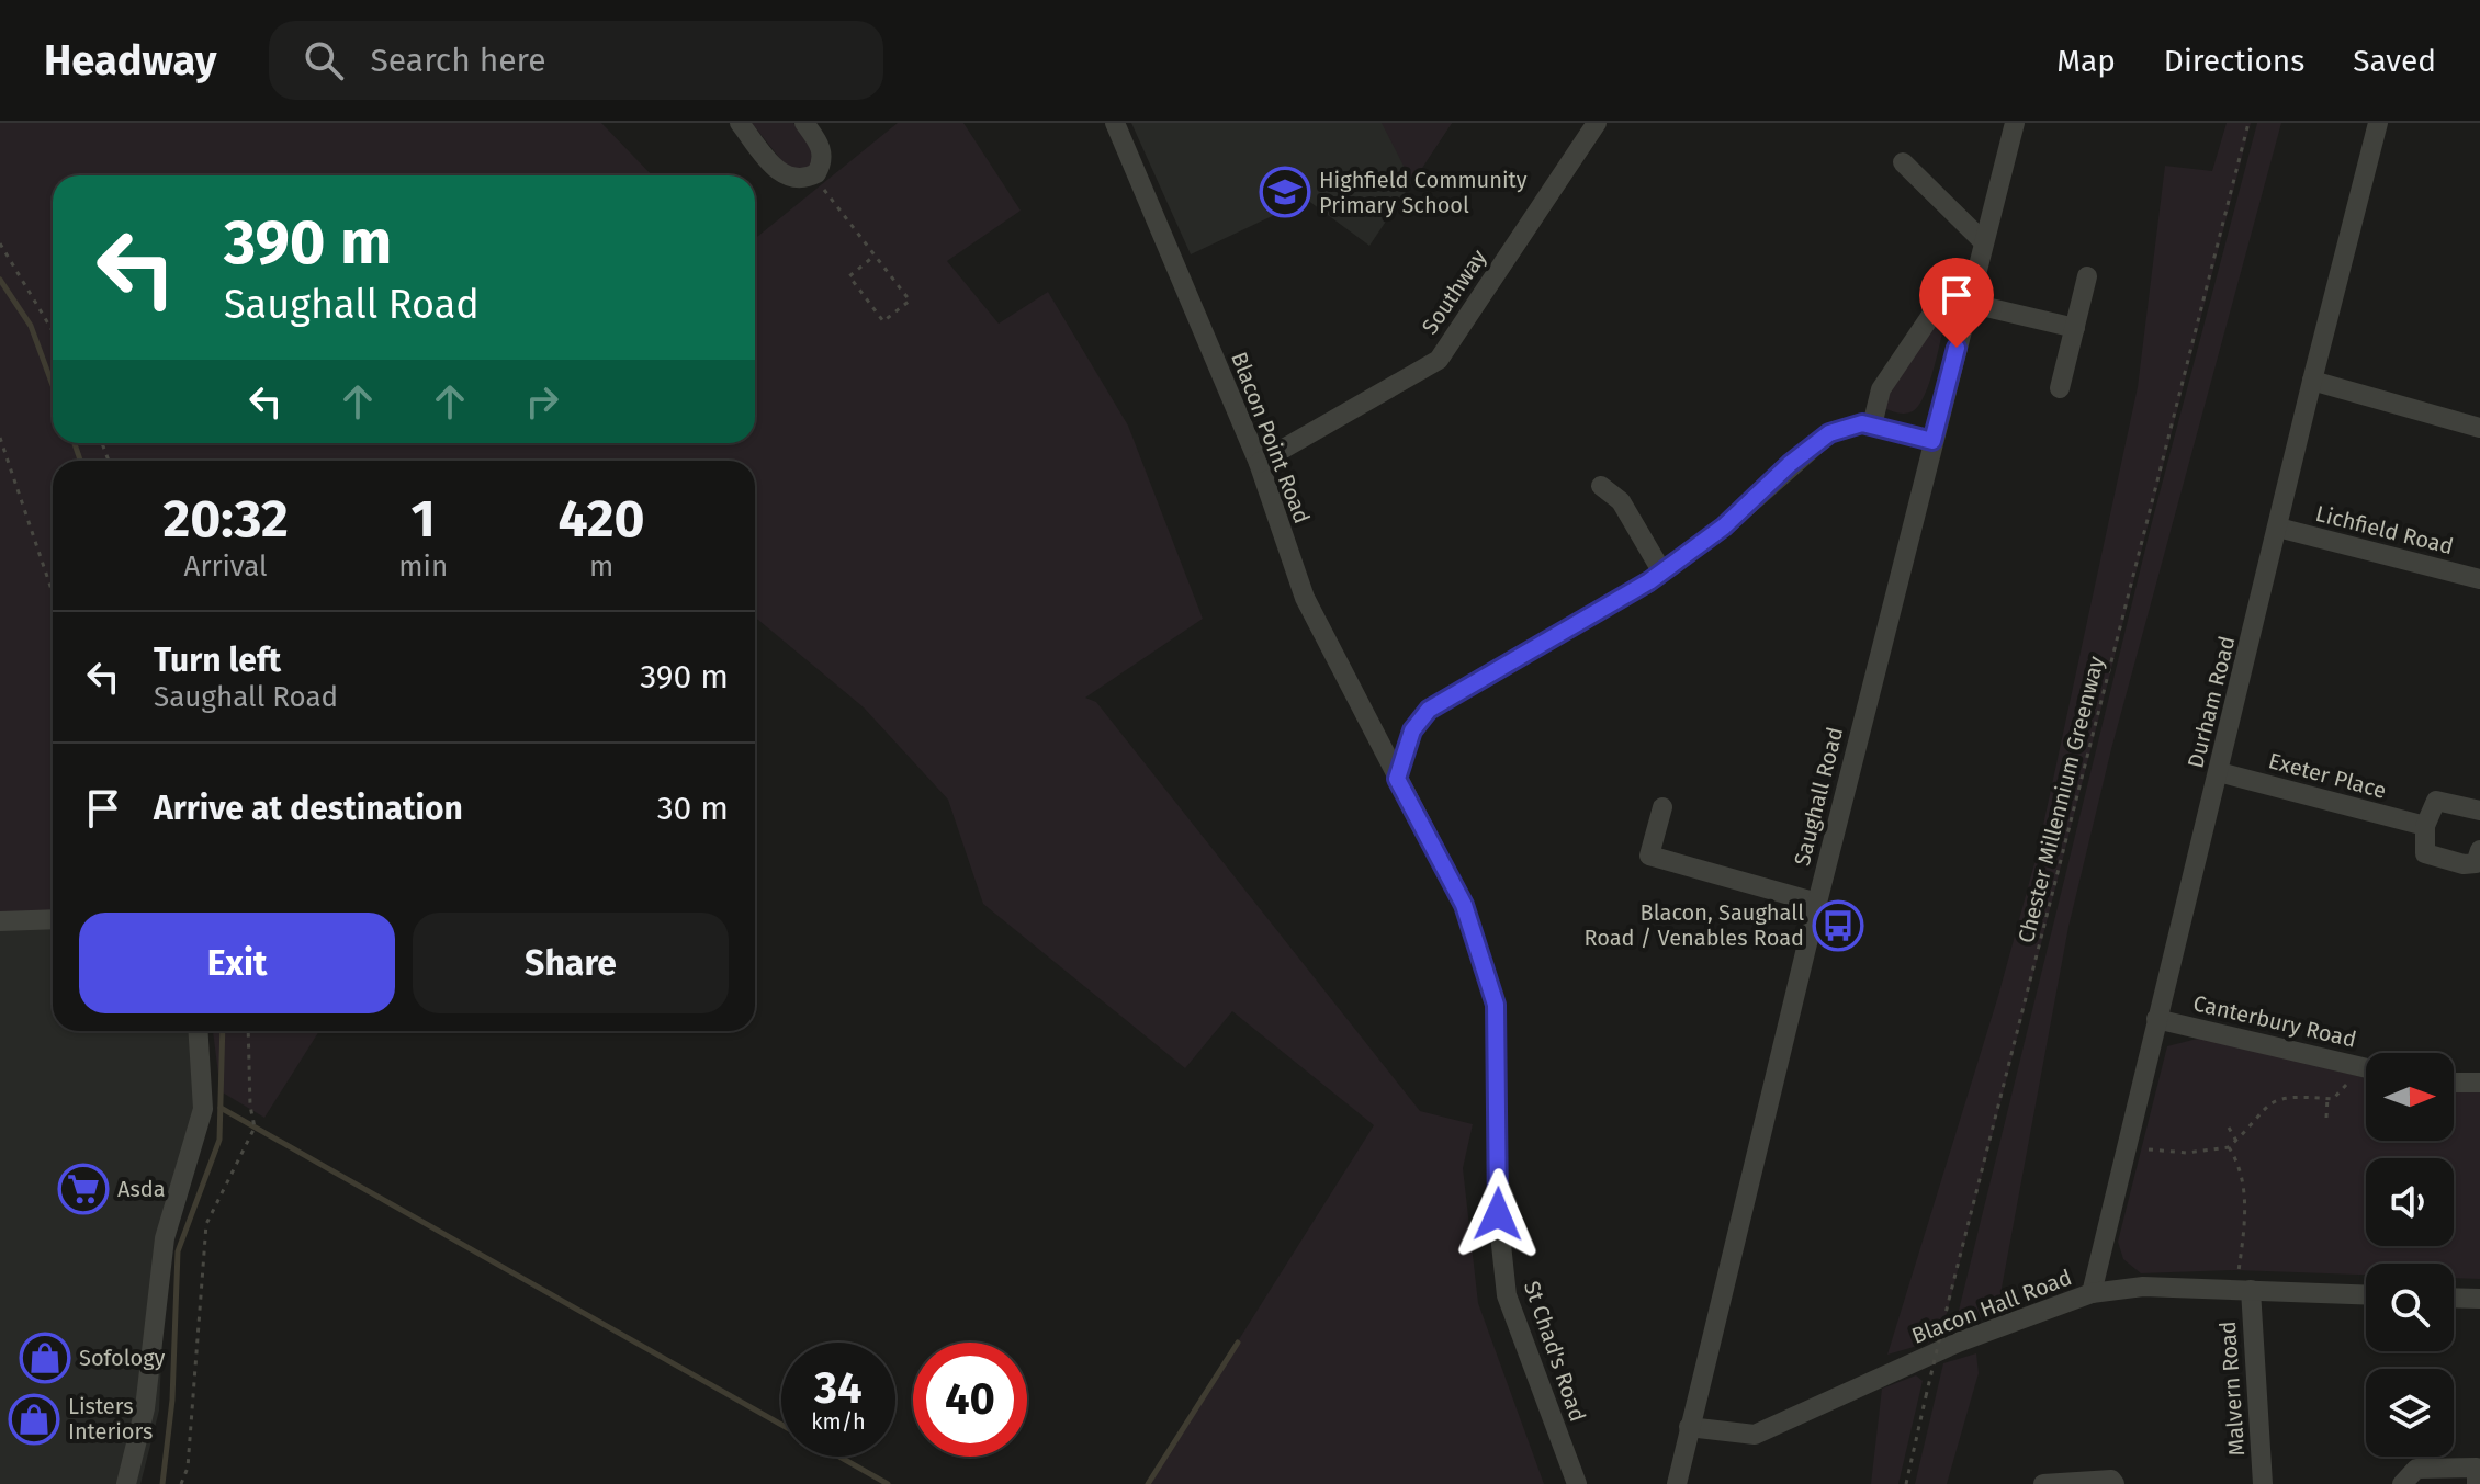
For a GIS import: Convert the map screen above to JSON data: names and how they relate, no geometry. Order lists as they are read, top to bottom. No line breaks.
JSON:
{"streets":{"street":["Southway","Blacon Point Road","Lichfield Road","Durham Road","Exeter Place","Saughall Road","Canterbury Road","Blacon Hall Road","St Chad's Road","Malvern Road"],"path":["Chester Millennium Greenway"]},"crossings":[["Southway","Blacon Point Road"],["Blacon Point Road","St Chad's Road"],["Lichfield Road","Durham Road"],["Durham Road","Exeter Place"],["Durham Road","Canterbury Road"],["Durham Road","Blacon Hall Road"],["Saughall Road","Blacon Hall Road"],["Blacon Hall Road","Malvern Road"]],"places":{"school or university":["Highfield Community Primary School"],"bus stop":["Blacon, Saughall Road / Venables Road"],"supermarket":["Asda"],"shop":["Sofology","Listers Interiors"]},"north":"right","page":{"header":"Headway","search":"Search here","nav":["Map","Directions","Saved"],"turn":["390 m","Saughall Road"],"eta":["20:32","Arrival","1","min","420","m"],"list":[{"name":"Turn left","note":"Saughall Road","value":"390 m"},{"name":"Arrive at destination","value":"30 m"}],"buttons":["Exit","Share"],"speed":"34 km/h","limit":"40"}}
